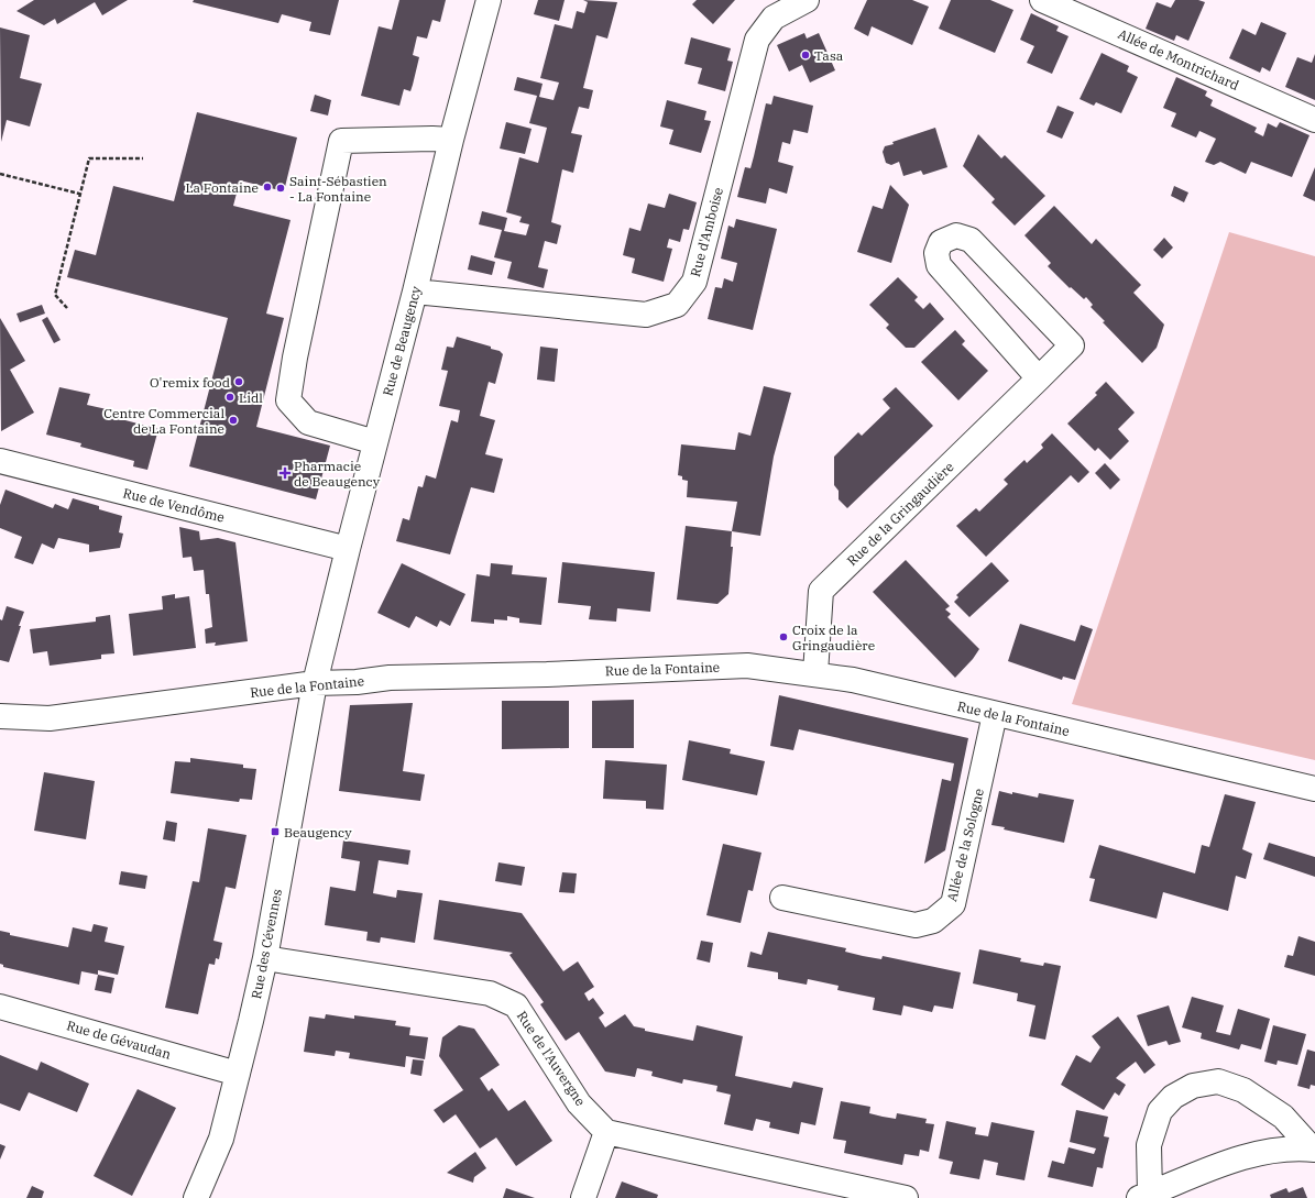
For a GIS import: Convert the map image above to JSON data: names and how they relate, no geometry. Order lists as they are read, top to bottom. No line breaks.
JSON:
{"streets":{"street":["Allée de Montrichard","Rue d'Amboise","Rue de Beaugency","Rue de Vendôme","Rue de la Gringaudière","Rue de la Fontaine","Allée de la Sologne","Rue des Cévennes","Rue de Gévaudan","Rue de l'Auvergne"]},"crossings":[["Rue d'Amboise","Rue de Beaugency"],["Rue de Beaugency","Rue de Vendôme"],["Rue de Beaugency","Rue de la Fontaine"],["Rue de Beaugency","Rue des Cévennes"],["Rue de la Gringaudière","Rue de la Fontaine"],["Rue de la Fontaine","Allée de la Sologne"],["Rue de la Fontaine","Rue des Cévennes"],["Rue des Cévennes","Rue de Gévaudan"],["Rue des Cévennes","Rue de l'Auvergne"]],"places":{"other":["Tasa","La Fontaine","Saint-Sébastien - La Fontaine","O'remix food","Lidl","Centre Commercial de La Fontaine","Croix de la Gringaudière"],"health":["Pharmacie de Beaugency"],"transit":["Beaugency"]}}
